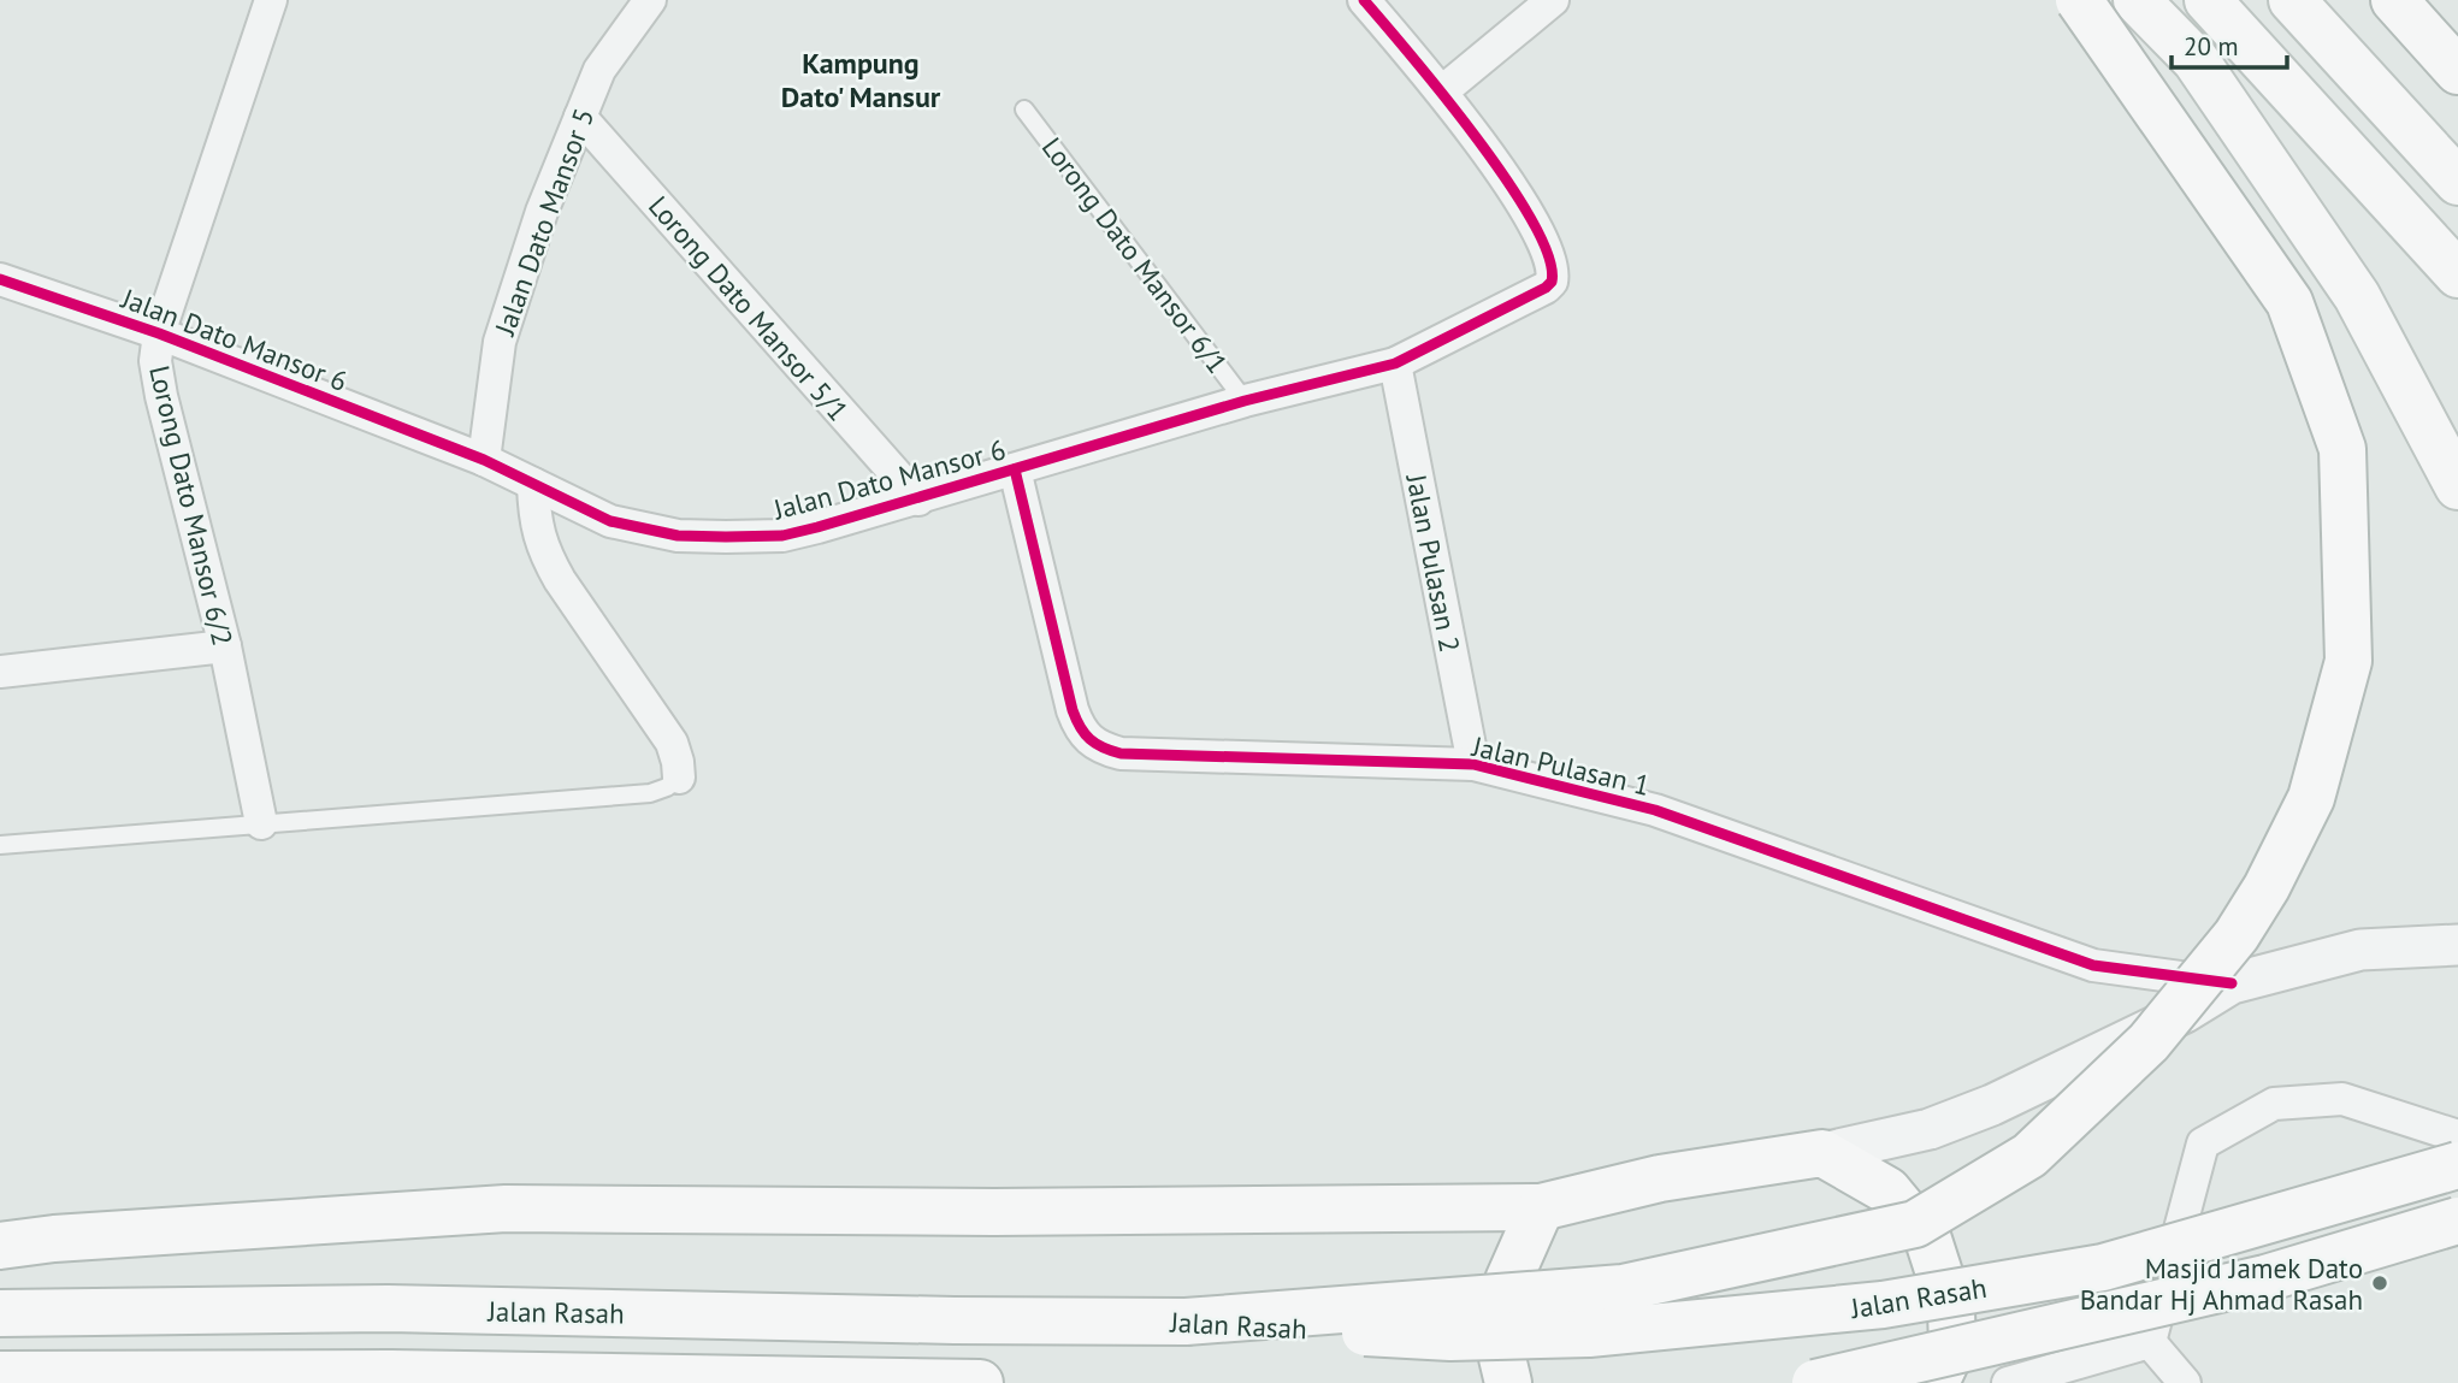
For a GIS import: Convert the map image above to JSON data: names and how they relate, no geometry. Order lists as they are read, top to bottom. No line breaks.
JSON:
{"streets":{"main road":["Jalan Rasah"],"street":["Jalan Dato Mansor 5","Lorong Dato Mansor 5/1","Jalan Dato Mansor 6","Lorong Dato Mansor 6/2","Jalan Pulasan 2","Jalan Pulasan 1"],"lane":["Lorong Dato Mansor 6/1"]},"crossings":[["Jalan Dato Mansor 5","Lorong Dato Mansor 5/1"],["Jalan Dato Mansor 5","Jalan Dato Mansor 6"],["Lorong Dato Mansor 6/1","Jalan Dato Mansor 6"],["Lorong Dato Mansor 5/1","Jalan Dato Mansor 6"],["Jalan Dato Mansor 6","Lorong Dato Mansor 6/2"],["Jalan Dato Mansor 6","Jalan Pulasan 2"],["Jalan Dato Mansor 6","Jalan Pulasan 1"],["Jalan Pulasan 2","Jalan Pulasan 1"]],"districts":["Kampung Dato' Mansur"],"places":["Masjid Jamek Dato Bandar Hj Ahmad Rasah"],"scale_bar":"20 m"}
